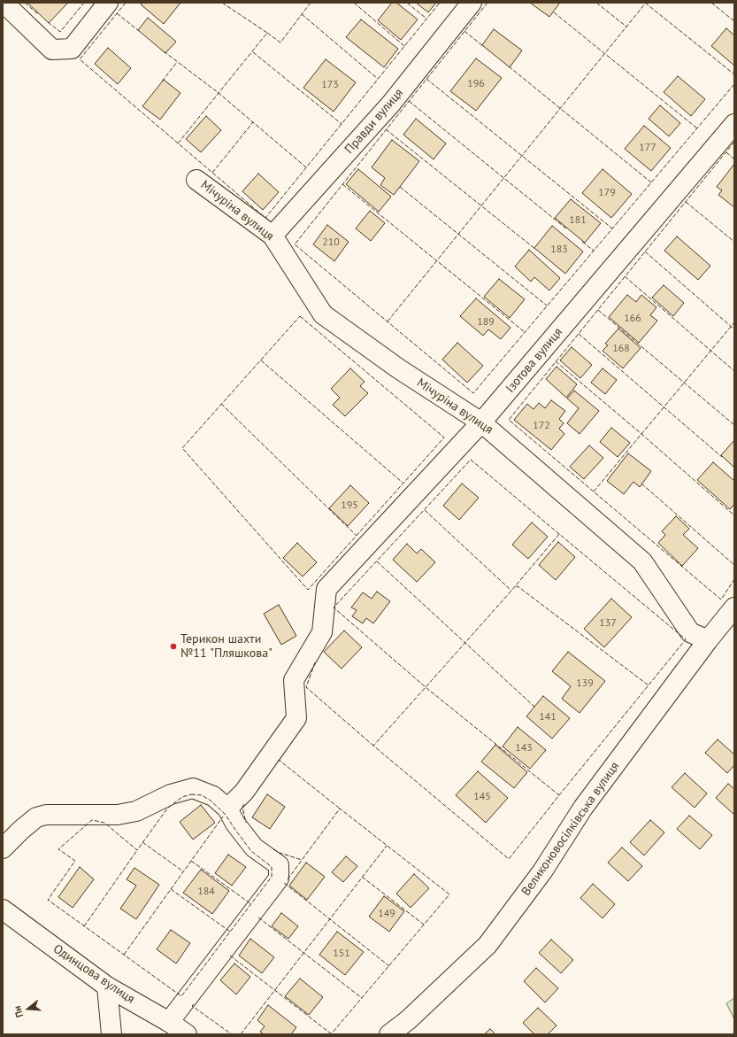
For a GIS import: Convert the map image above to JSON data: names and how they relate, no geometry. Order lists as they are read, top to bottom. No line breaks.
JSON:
{"streets":{"street":["Правди вулиця","Мічуріна вулиця","Ізотова вулиця","Великоновосілківська вулиця","Одинцова вулиця"]},"crossings":[["Правди вулиця","Мічуріна вулиця"],["Мічуріна вулиця","Ізотова вулиця"],["Мічуріна вулиця","Великоновосілківська вулиця"]],"places":["Терикон шахти №11 \"Пляшкова\""],"house_numbers":["196","173","177","179","181","210","183","166","189","168","172","195","137","139","141","143","145","184","149","151"],"north":"left"}
